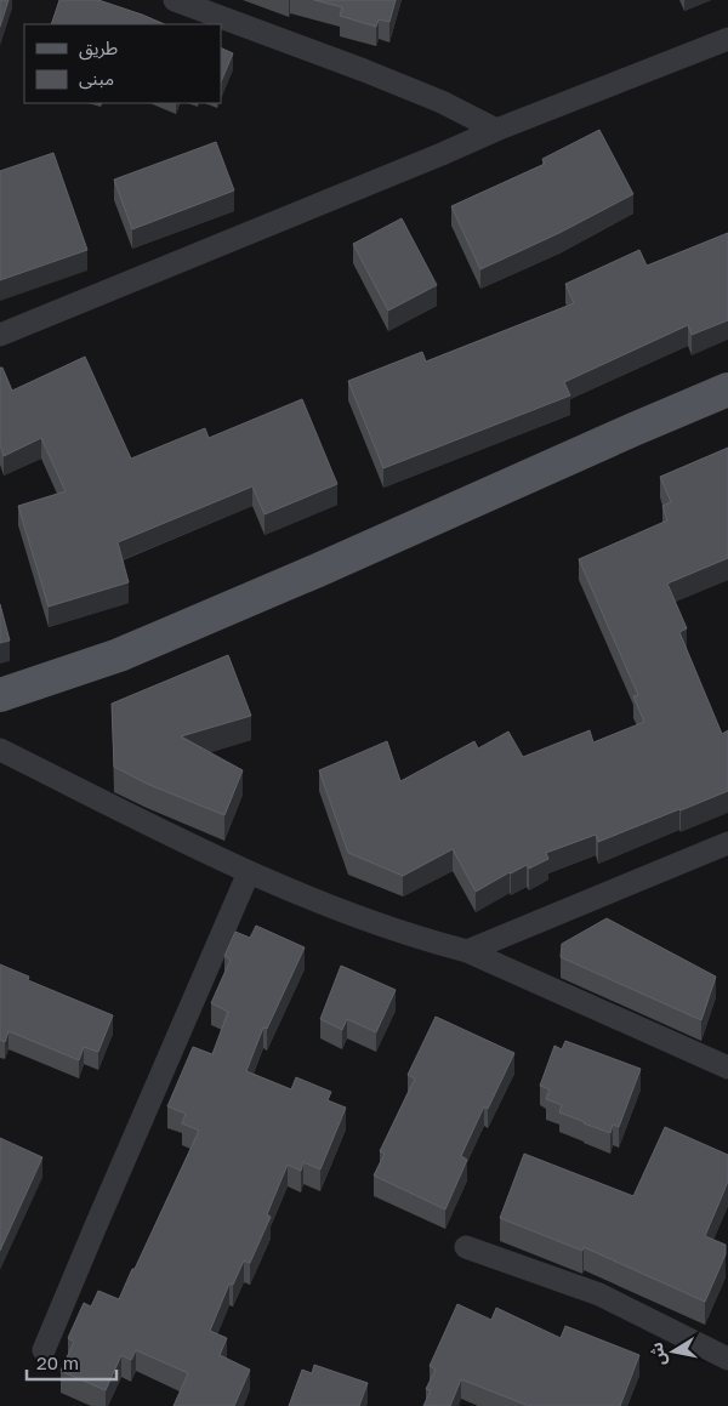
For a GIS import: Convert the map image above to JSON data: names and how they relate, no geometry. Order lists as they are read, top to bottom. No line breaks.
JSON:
{"legend":["طريق","مبنى"],"scale_bar":"20 m","north":"left"}
